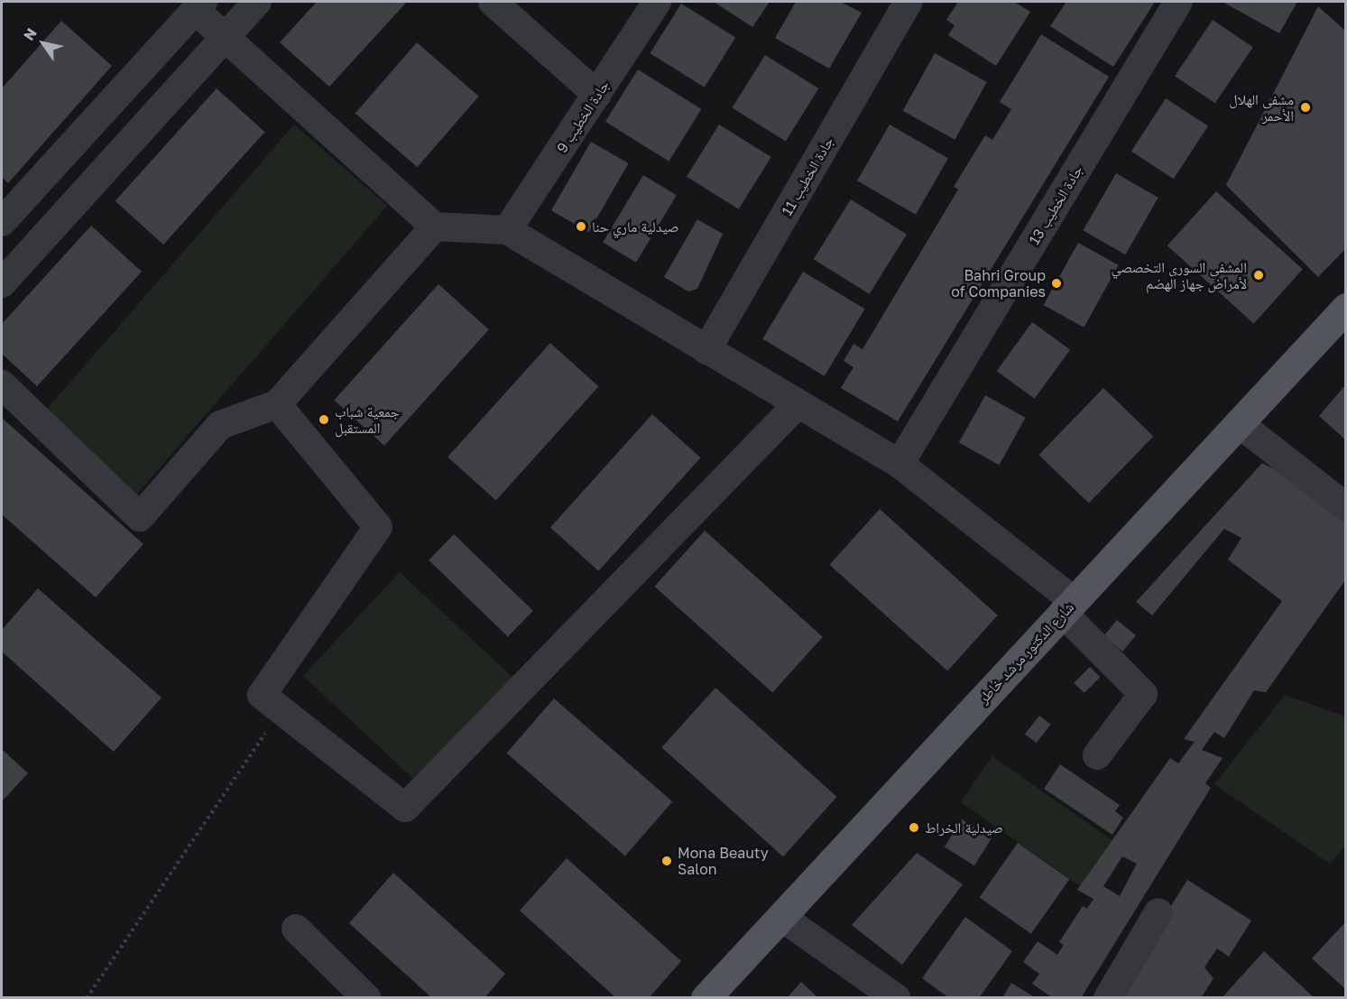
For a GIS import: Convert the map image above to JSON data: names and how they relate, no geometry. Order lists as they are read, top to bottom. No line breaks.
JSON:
{"streets":{"main road":["شارع الدكتور مرشد خاطر"],"street":["جادة الخطيب 9","جادة الخطيب 11","جادة الخطيب 13"]},"places":["مشفى الهلال الأحمر","صيدلية ماري حنا","المشفى السوري التخصصي لأمراض جهاز الهضم","Bahri Group of Companies","جمعية شباب المستقبل","صيدلية الخراط","Mona Beauty Salon"],"north":"top left"}
